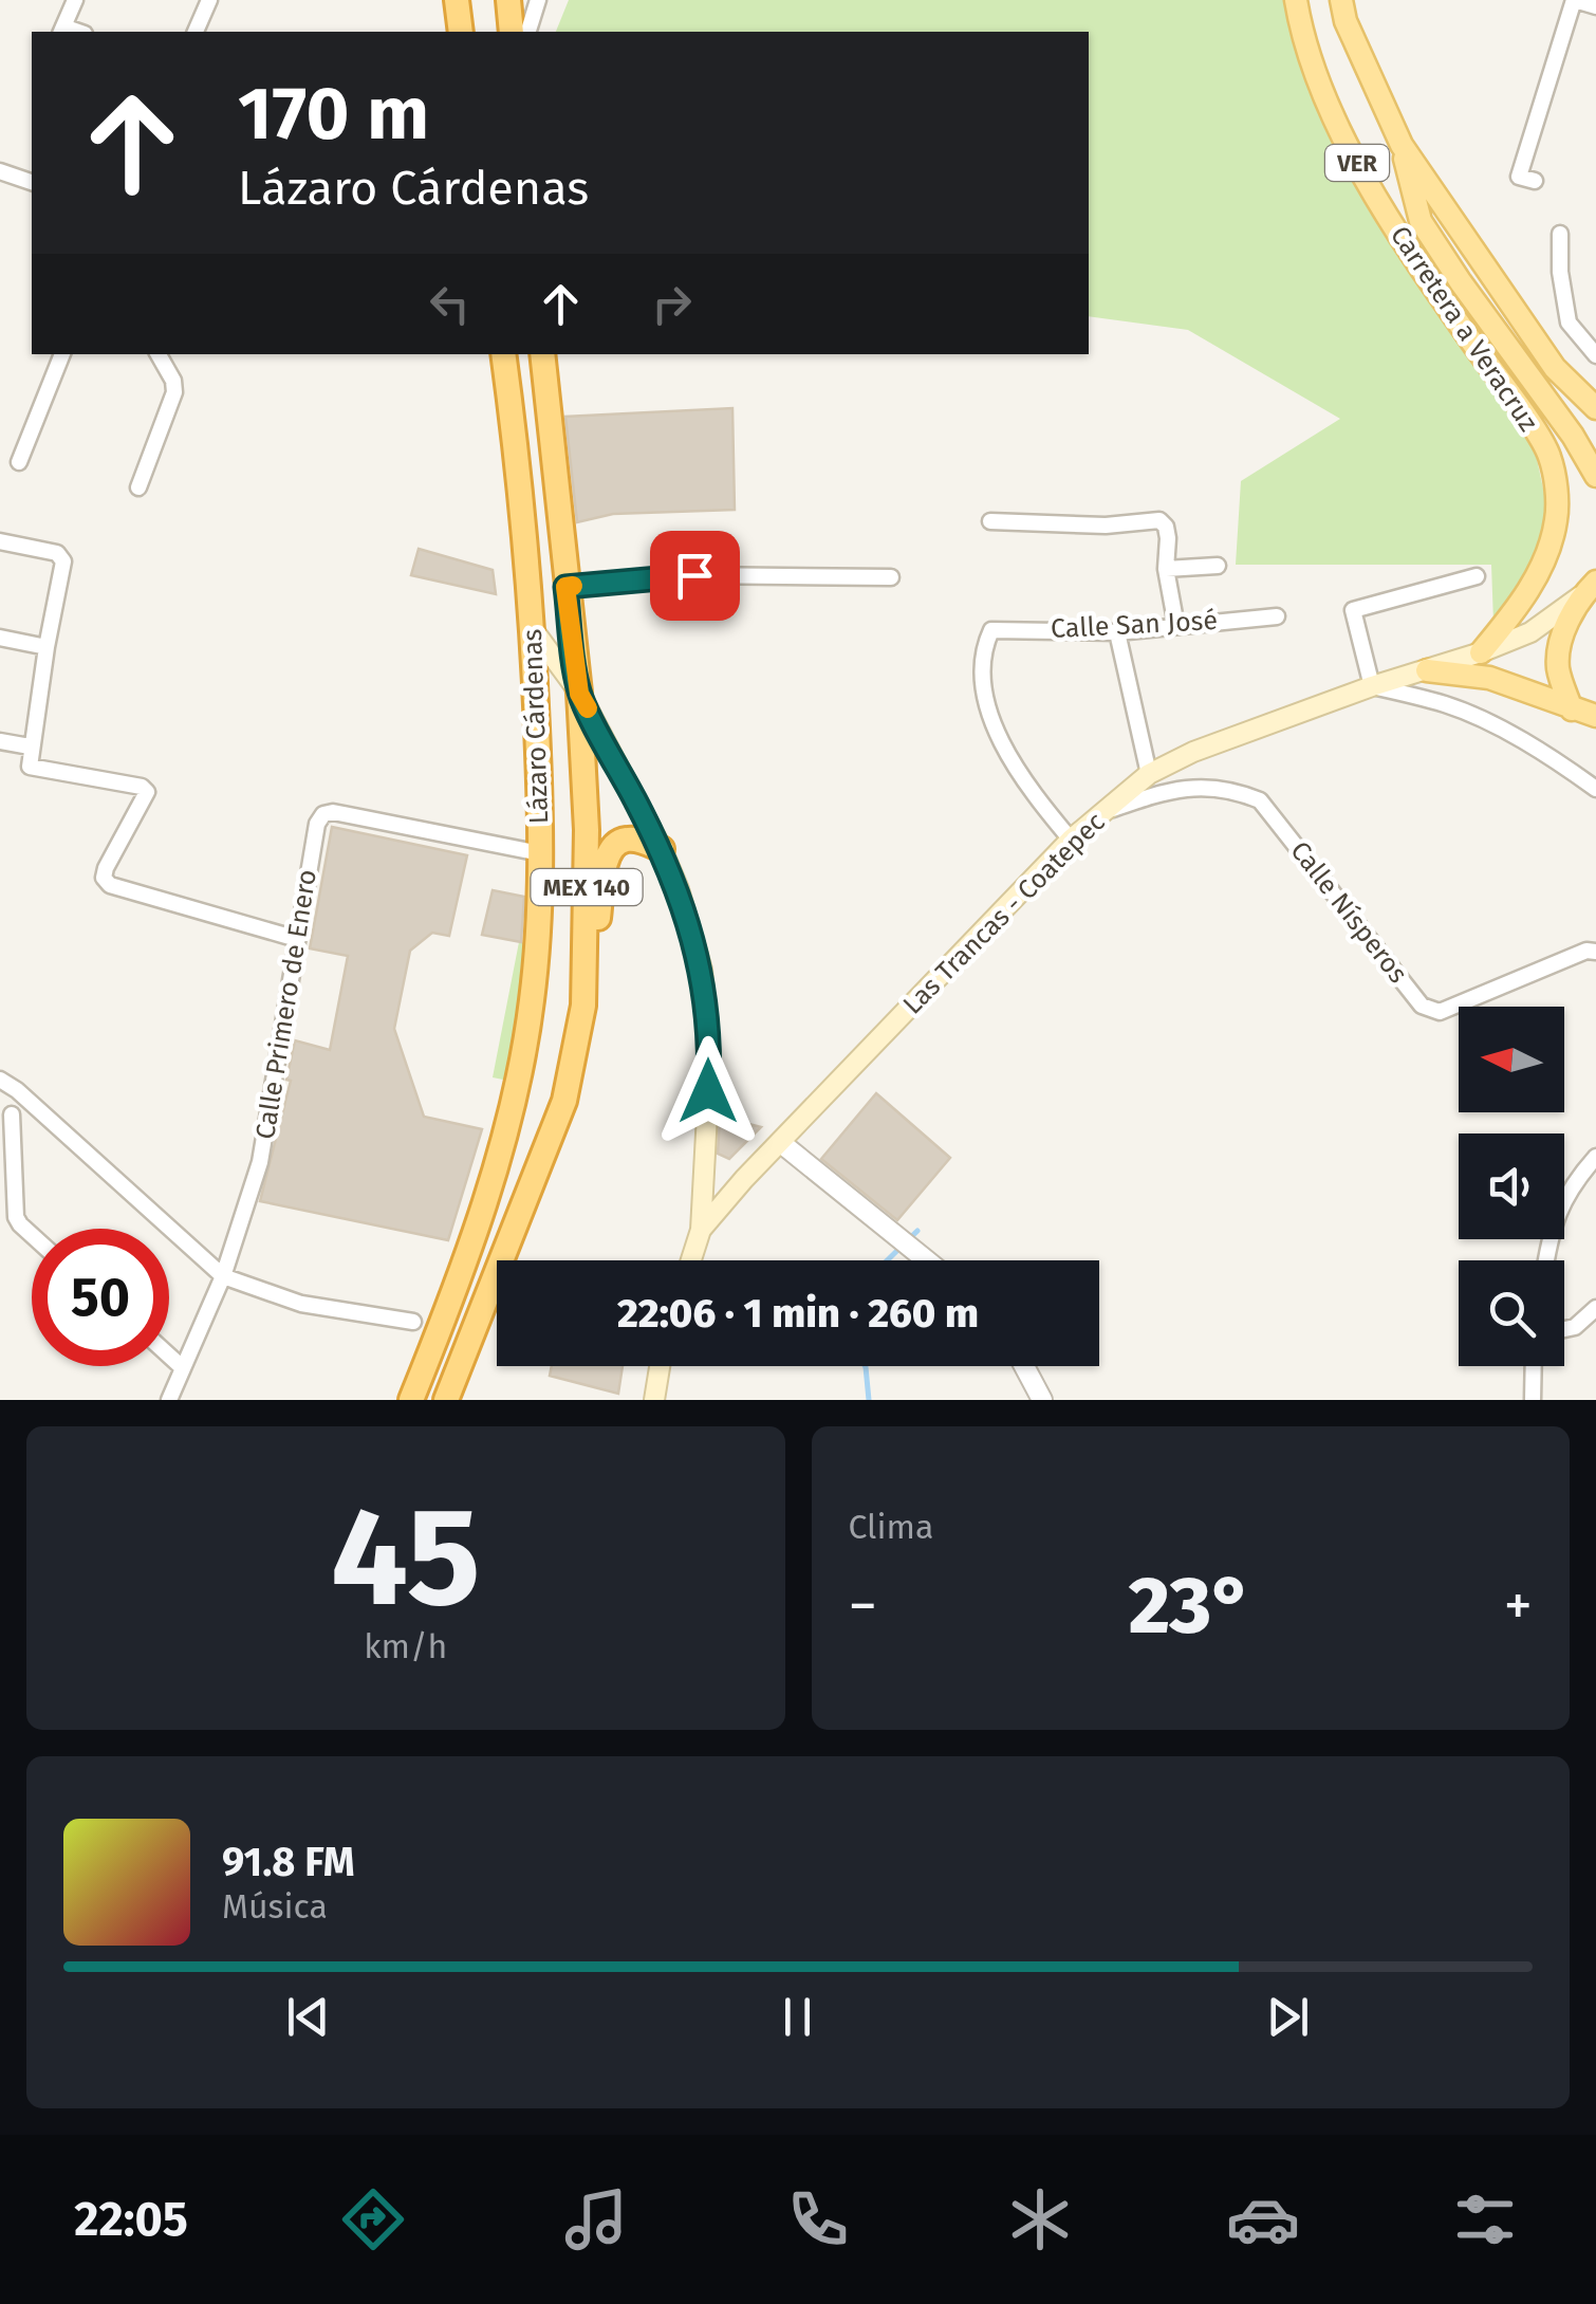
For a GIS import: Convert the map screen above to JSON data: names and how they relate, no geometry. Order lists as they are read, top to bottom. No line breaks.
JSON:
{"streets":{"highway":["Lázaro Cárdenas","MEX 140"],"main road":["VER","Carretera a Veracruz","Las Trancas - Coatepec"],"street":["Calle San José","Calle Nísperos","Calle Primero de Enero"]},"crossings":[["Carretera a Veracruz","Las Trancas - Coatepec"],["Calle San José","Las Trancas - Coatepec"],["Lázaro Cárdenas","Calle Primero de Enero"],["Calle Nísperos","Las Trancas - Coatepec"]],"north":"left","page":{"turn":["170 m","Lázaro Cárdenas"],"limit":"50","trip":"22:06 · 1 min · 260 m","tile":[["45","km/h"],"Clima"],"heat":["−","23°","+"],"song":["91.8 FM","Música"],"tabs":"22:05"}}
